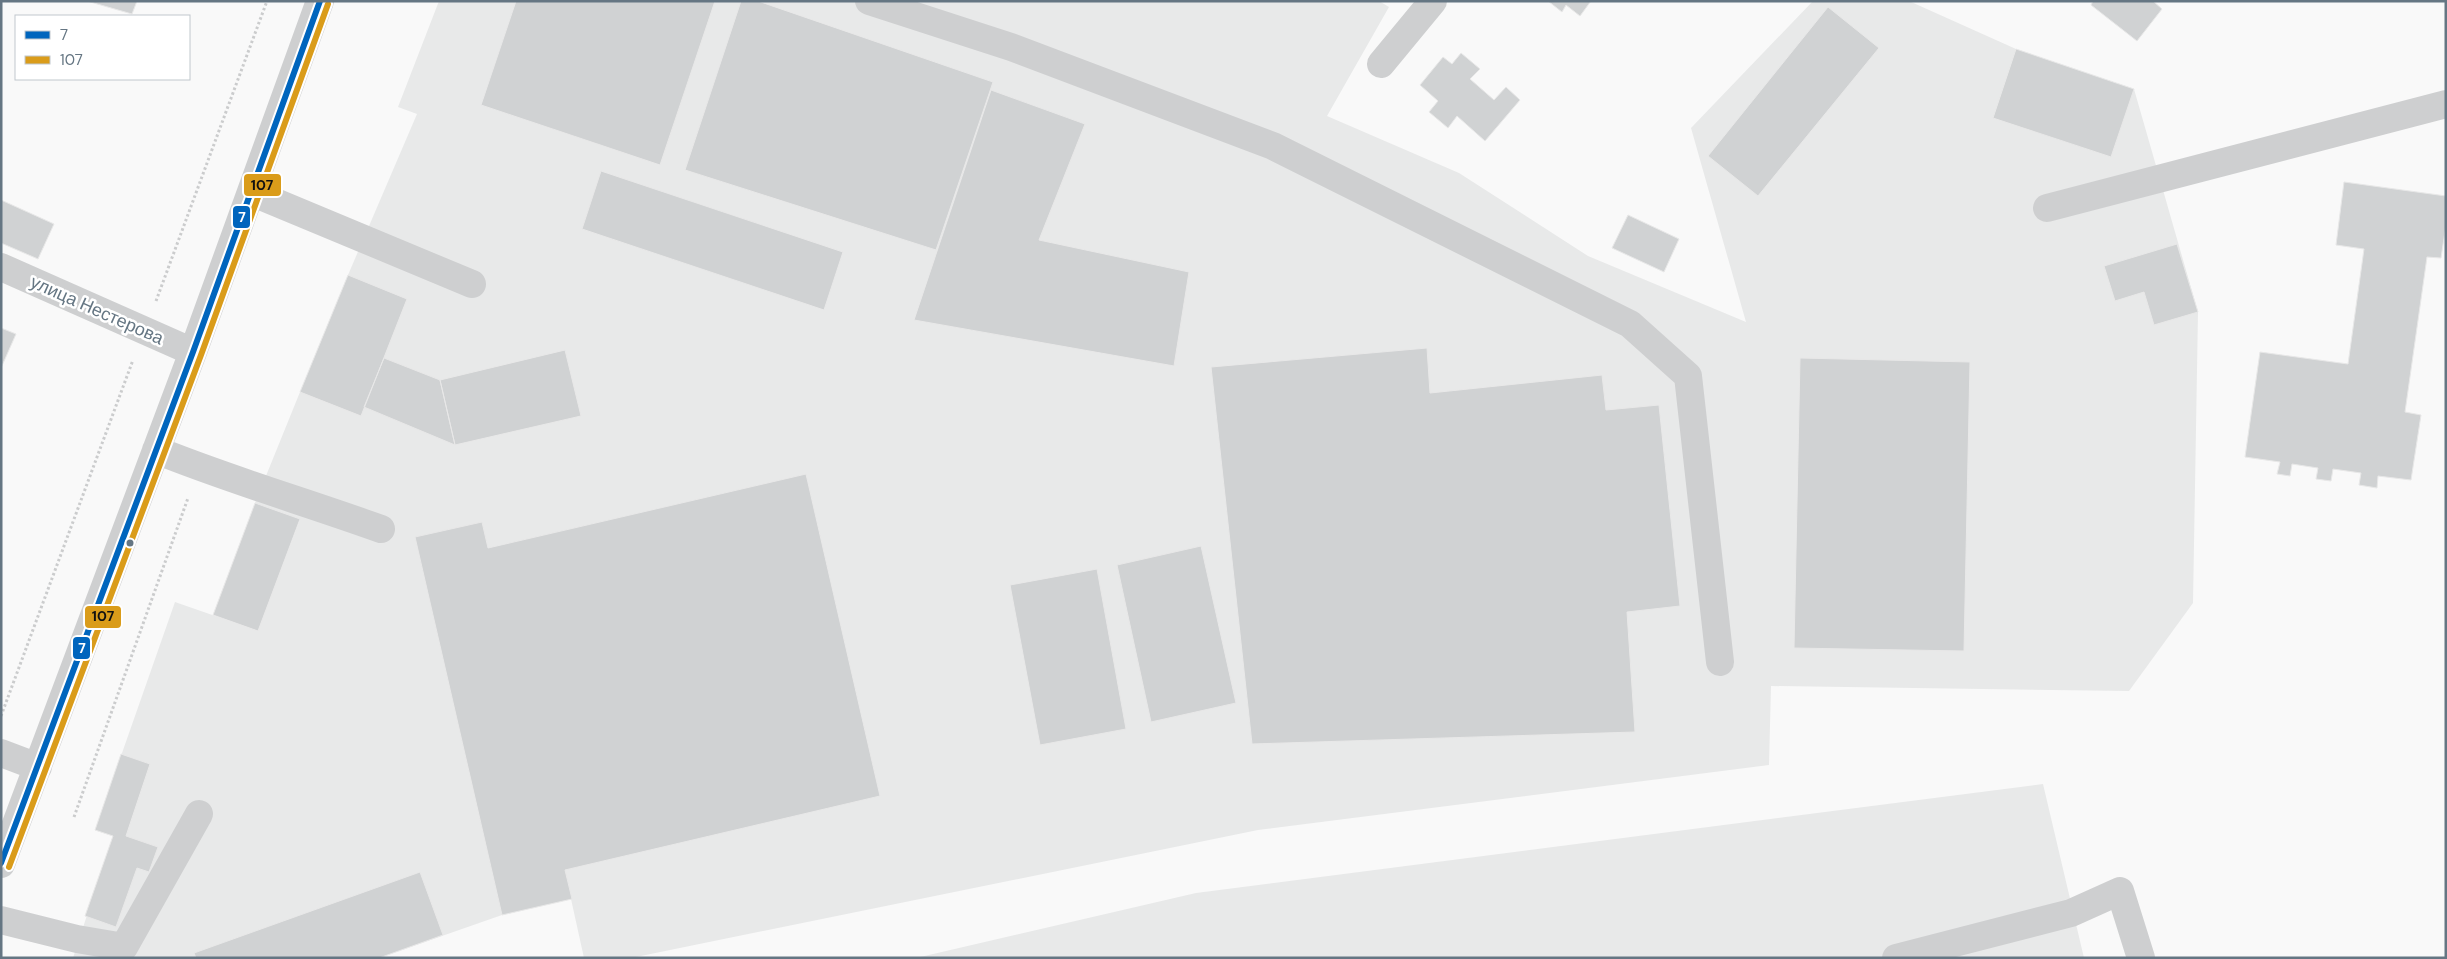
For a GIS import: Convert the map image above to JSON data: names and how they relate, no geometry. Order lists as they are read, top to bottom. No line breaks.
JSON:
{"streets":{"street":["улица Нестерова"]},"lines":["transit line 7","transit line 107"],"legend":["7","107"]}
